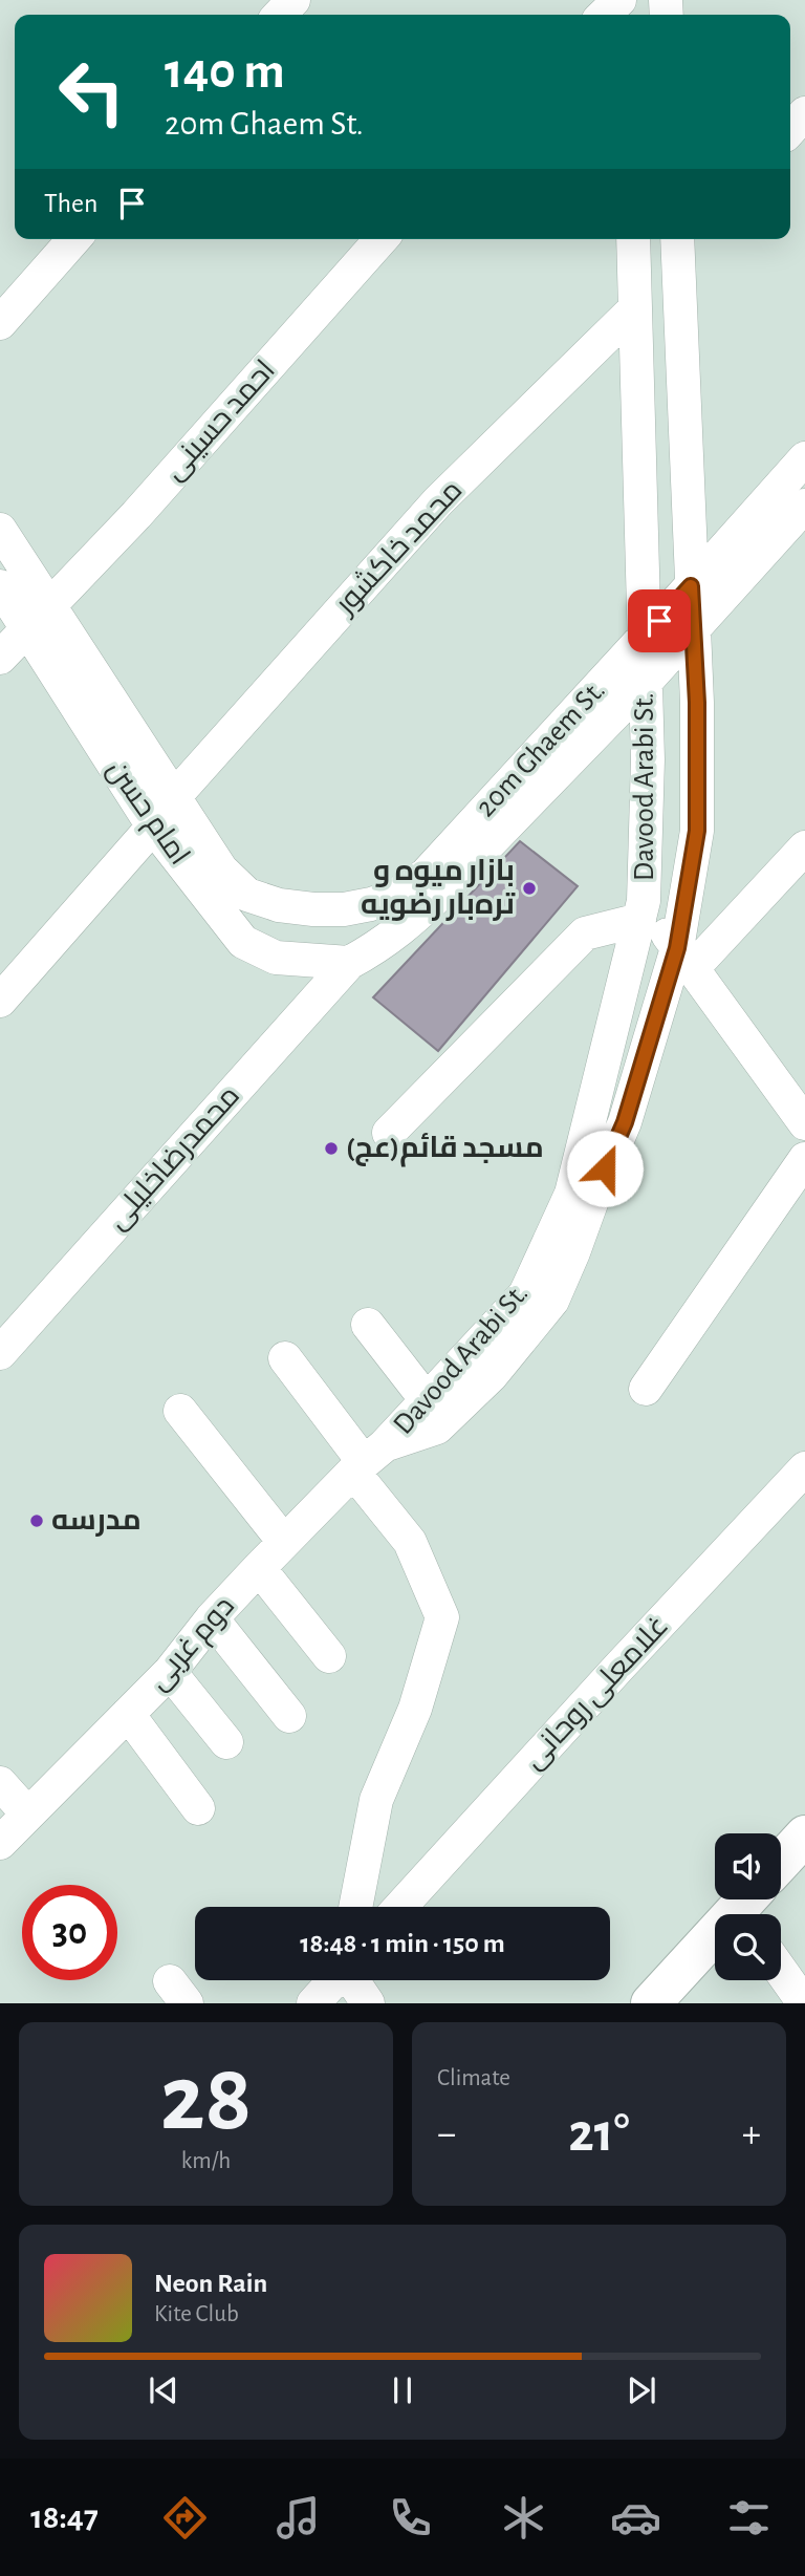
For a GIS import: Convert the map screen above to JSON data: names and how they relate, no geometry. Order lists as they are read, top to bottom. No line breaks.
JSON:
{"streets":{"street":["احمد حسینی","محمد خاکشور","20m Ghaem St.","Davood Arabi St.","امام حسن","محمدرضاخلیلی","دوم غربی","غلامعلی روحانی"]},"crossings":[["احمد حسینی","امام حسن"],["محمد خاکشور","Davood Arabi St."],["محمد خاکشور","امام حسن"],["20m Ghaem St.","Davood Arabi St."],["20m Ghaem St.","امام حسن"],["20m Ghaem St.","محمدرضاخلیلی"],["Davood Arabi St.","دوم غربی"],["امام حسن","محمدرضاخلیلی"]],"places":["بازار میوه و تره‌بار رضویه","مسجد قائم(عج)","مدرسه"],"page":{"turn":["140 m","20m Ghaem St."],"then":"Then","limit":"30","trip":"18:48 · 1 min · 150 m","tile":[["28","km/h"],"Climate"],"heat":["−","21°","+"],"song":["Neon Rain","Kite Club"],"tabs":"18:47"}}
